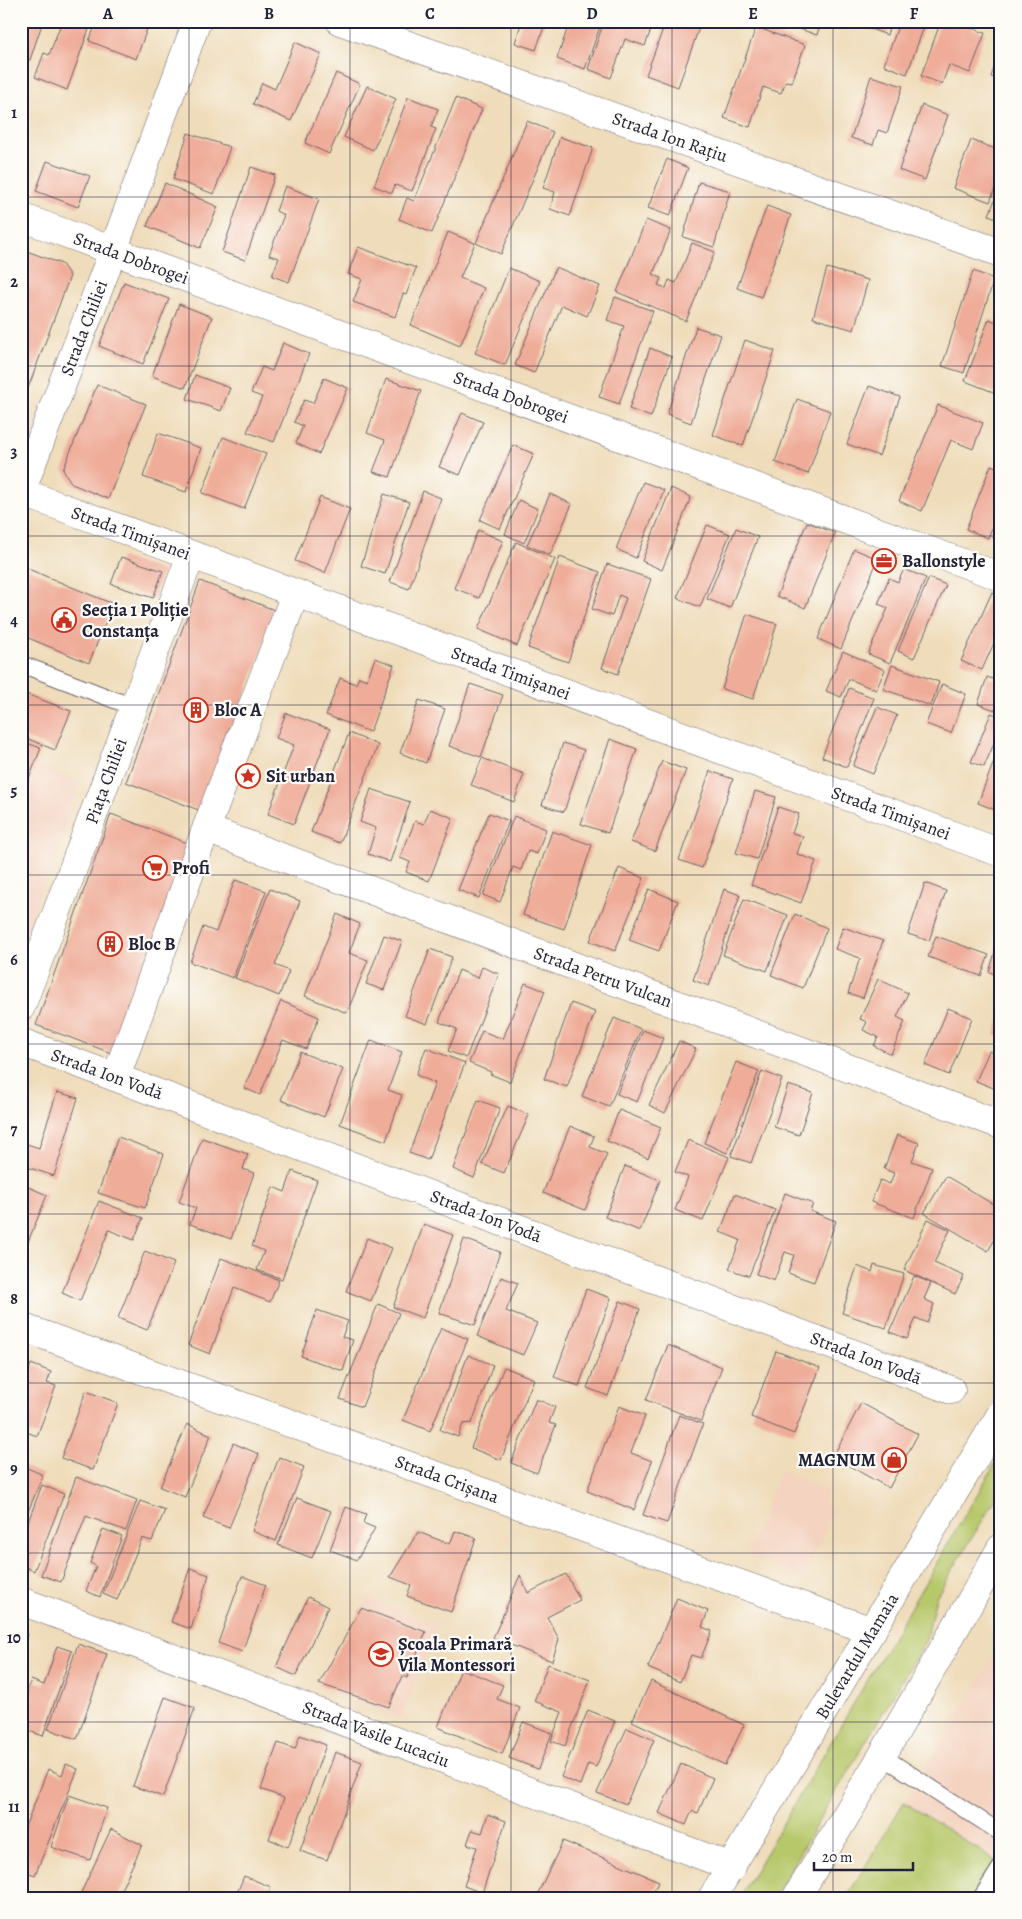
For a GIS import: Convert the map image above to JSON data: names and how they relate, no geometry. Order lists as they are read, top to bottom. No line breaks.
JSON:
{"streets":{"street":["Strada Ion Rațiu","Strada Dobrogei","Strada Chiliei","Strada Timișanei","Piața Chiliei","Strada Petru Vulcan","Strada Ion Vodă","Strada Crișana","Bulevardul Mamaia","Strada Vasile Lucaciu"]},"crossings":[["Strada Dobrogei","Strada Chiliei"],["Strada Chiliei","Strada Timișanei"],["Strada Timișanei","Piața Chiliei"],["Strada Crișana","Bulevardul Mamaia"],["Bulevardul Mamaia","Strada Vasile Lucaciu"]],"places":{"office":["Ballonstyle"],"public building":["Secția 1 Poliție Constanța"],"building":["Bloc A","Bloc B"],"place":["Sit urban"],"supermarket":["Profi"],"shop":["MAGNUM"],"school or university":["Școala Primară Vila Montessori"]},"scale_bar":"20 m","grid":{"columns":["A","B","C","D","E","F"],"rows":["1","2","3","4","5","6","7","8","9","10","11"]}}
